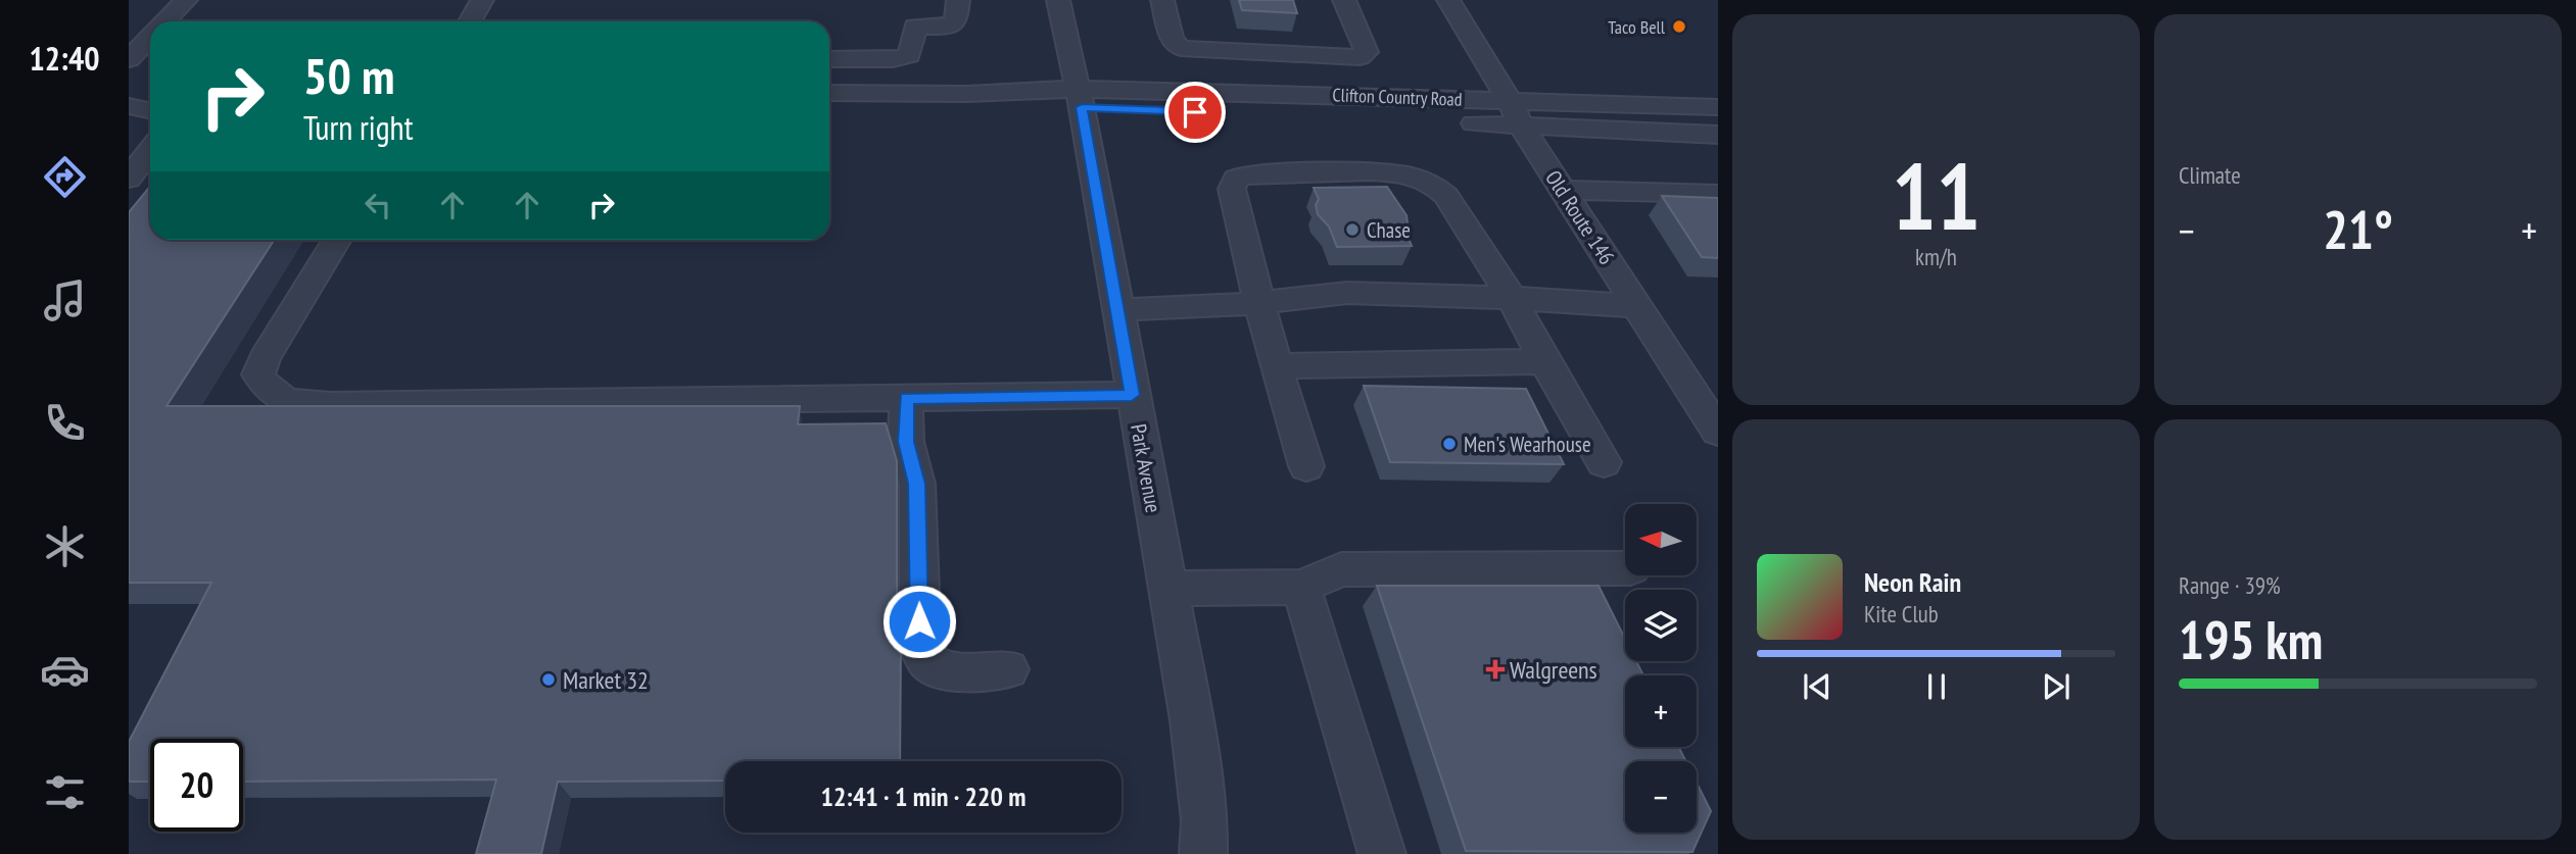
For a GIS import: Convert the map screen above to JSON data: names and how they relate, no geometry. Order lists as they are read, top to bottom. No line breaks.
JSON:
{"streets":{"street":["Clifton Country Road","Old Route 146","Park Avenue"]},"crossings":[["Clifton Country Road","Old Route 146"],["Clifton Country Road","Park Avenue"]],"places":{"other":["Taco Bell","Chase","Men's Wearhouse","Market 32"],"health":["Walgreens"]},"north":"left","page":{"tabs":"12:40","tile":[["11","km/h"],"Climate",["Range · 39%","195 km"]],"turn":["50 m","Turn right"],"heat":["−","21°","+"],"map_buttons":["+","−"],"song":["Neon Rain","Kite Club"],"limit":"20","trip":"12:41 · 1 min · 220 m"}}
